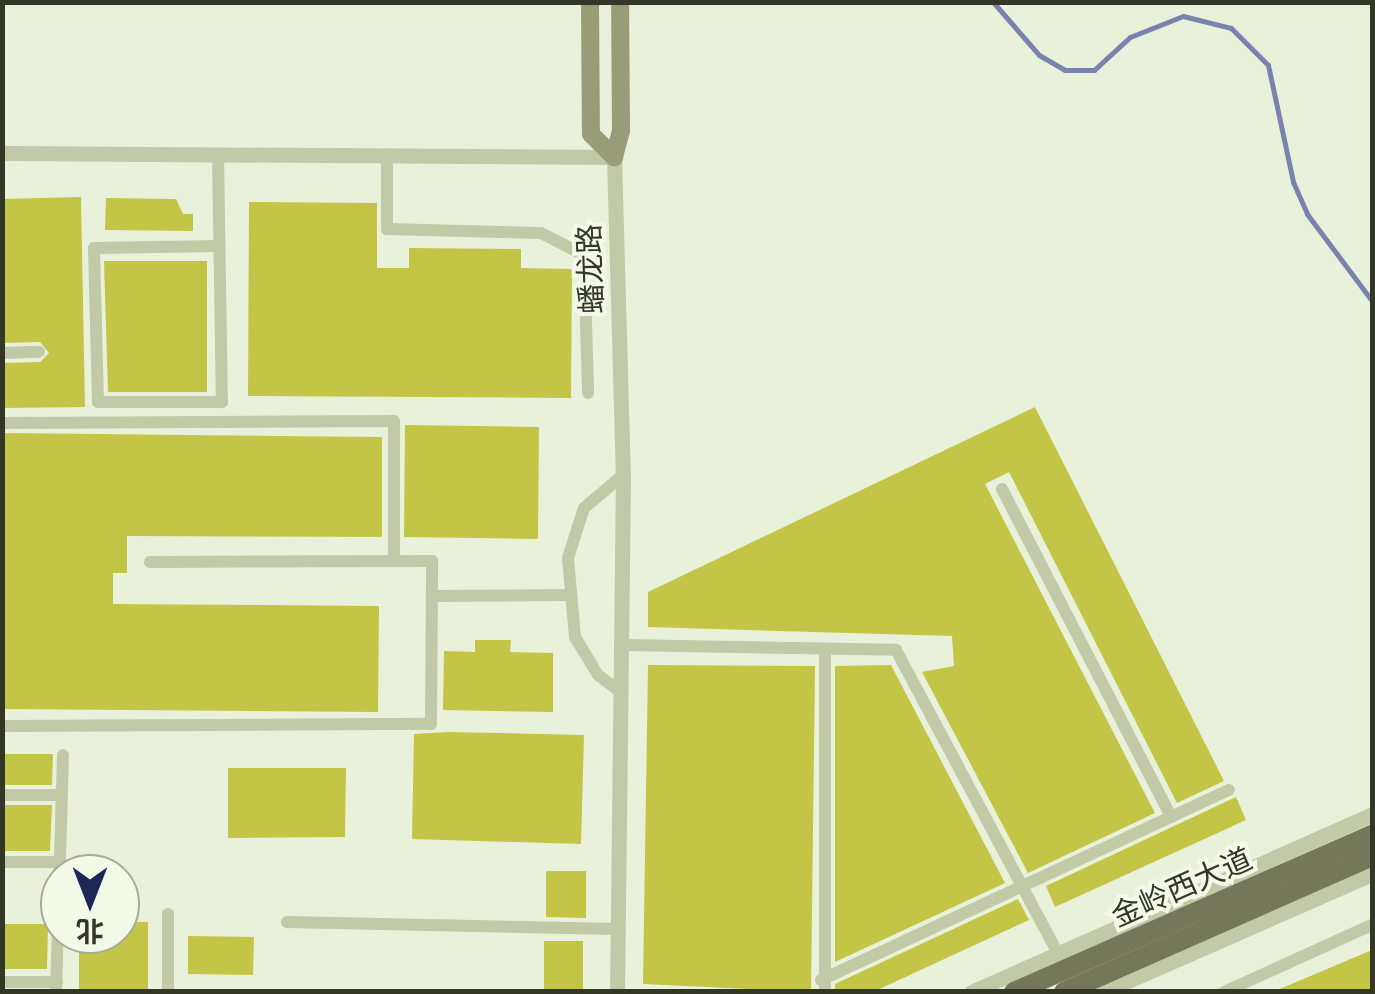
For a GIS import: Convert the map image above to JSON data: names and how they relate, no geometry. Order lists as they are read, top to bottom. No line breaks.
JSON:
{"streets":{"main road":["金岭西大道"],"street":["蟠龙路"]},"north":"bottom"}
